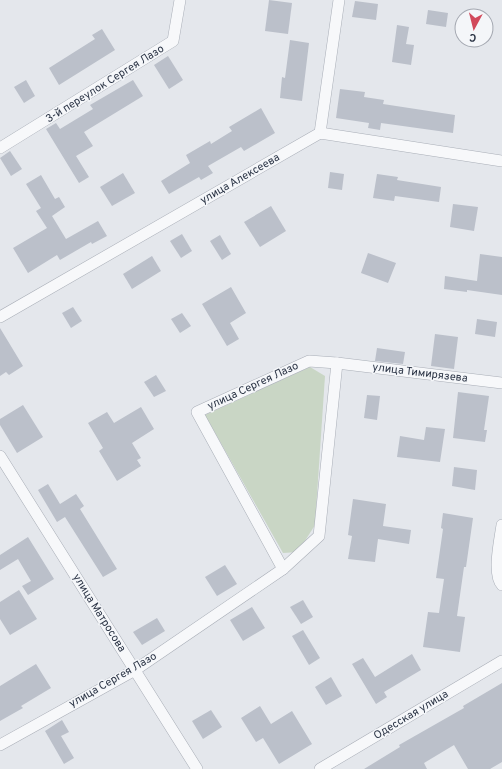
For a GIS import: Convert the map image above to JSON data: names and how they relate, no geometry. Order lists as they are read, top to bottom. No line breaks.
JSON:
{"streets":{"street":["3-й переулок Сергея Лазо","улица Алексеева","улица Тимирязева","улица Сергея Лазо","улица Матросова","Одесская улица"]},"crossings":[["улица Тимирязева","улица Сергея Лазо"],["улица Сергея Лазо","улица Матросова"]],"north":"bottom"}
